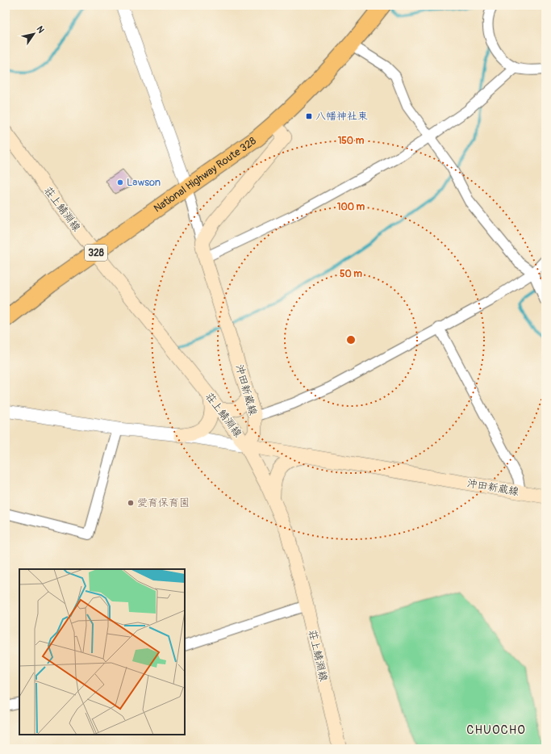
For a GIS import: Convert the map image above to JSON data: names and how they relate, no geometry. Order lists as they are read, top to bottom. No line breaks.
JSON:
{"streets":{"highway":["National Highway Route 328","328"],"main road":["荘上鯖淵線","沖田新蔵線"]},"crossings":[["National Highway Route 328","荘上鯖淵線"],["荘上鯖淵線","沖田新蔵線"]],"districts":["CHUOCHO"],"places":{"transit":["八幡神社東"],"other":["Lawson","愛育保育園"]},"north":"top right","rings":["150 m","100 m","50 m"]}
